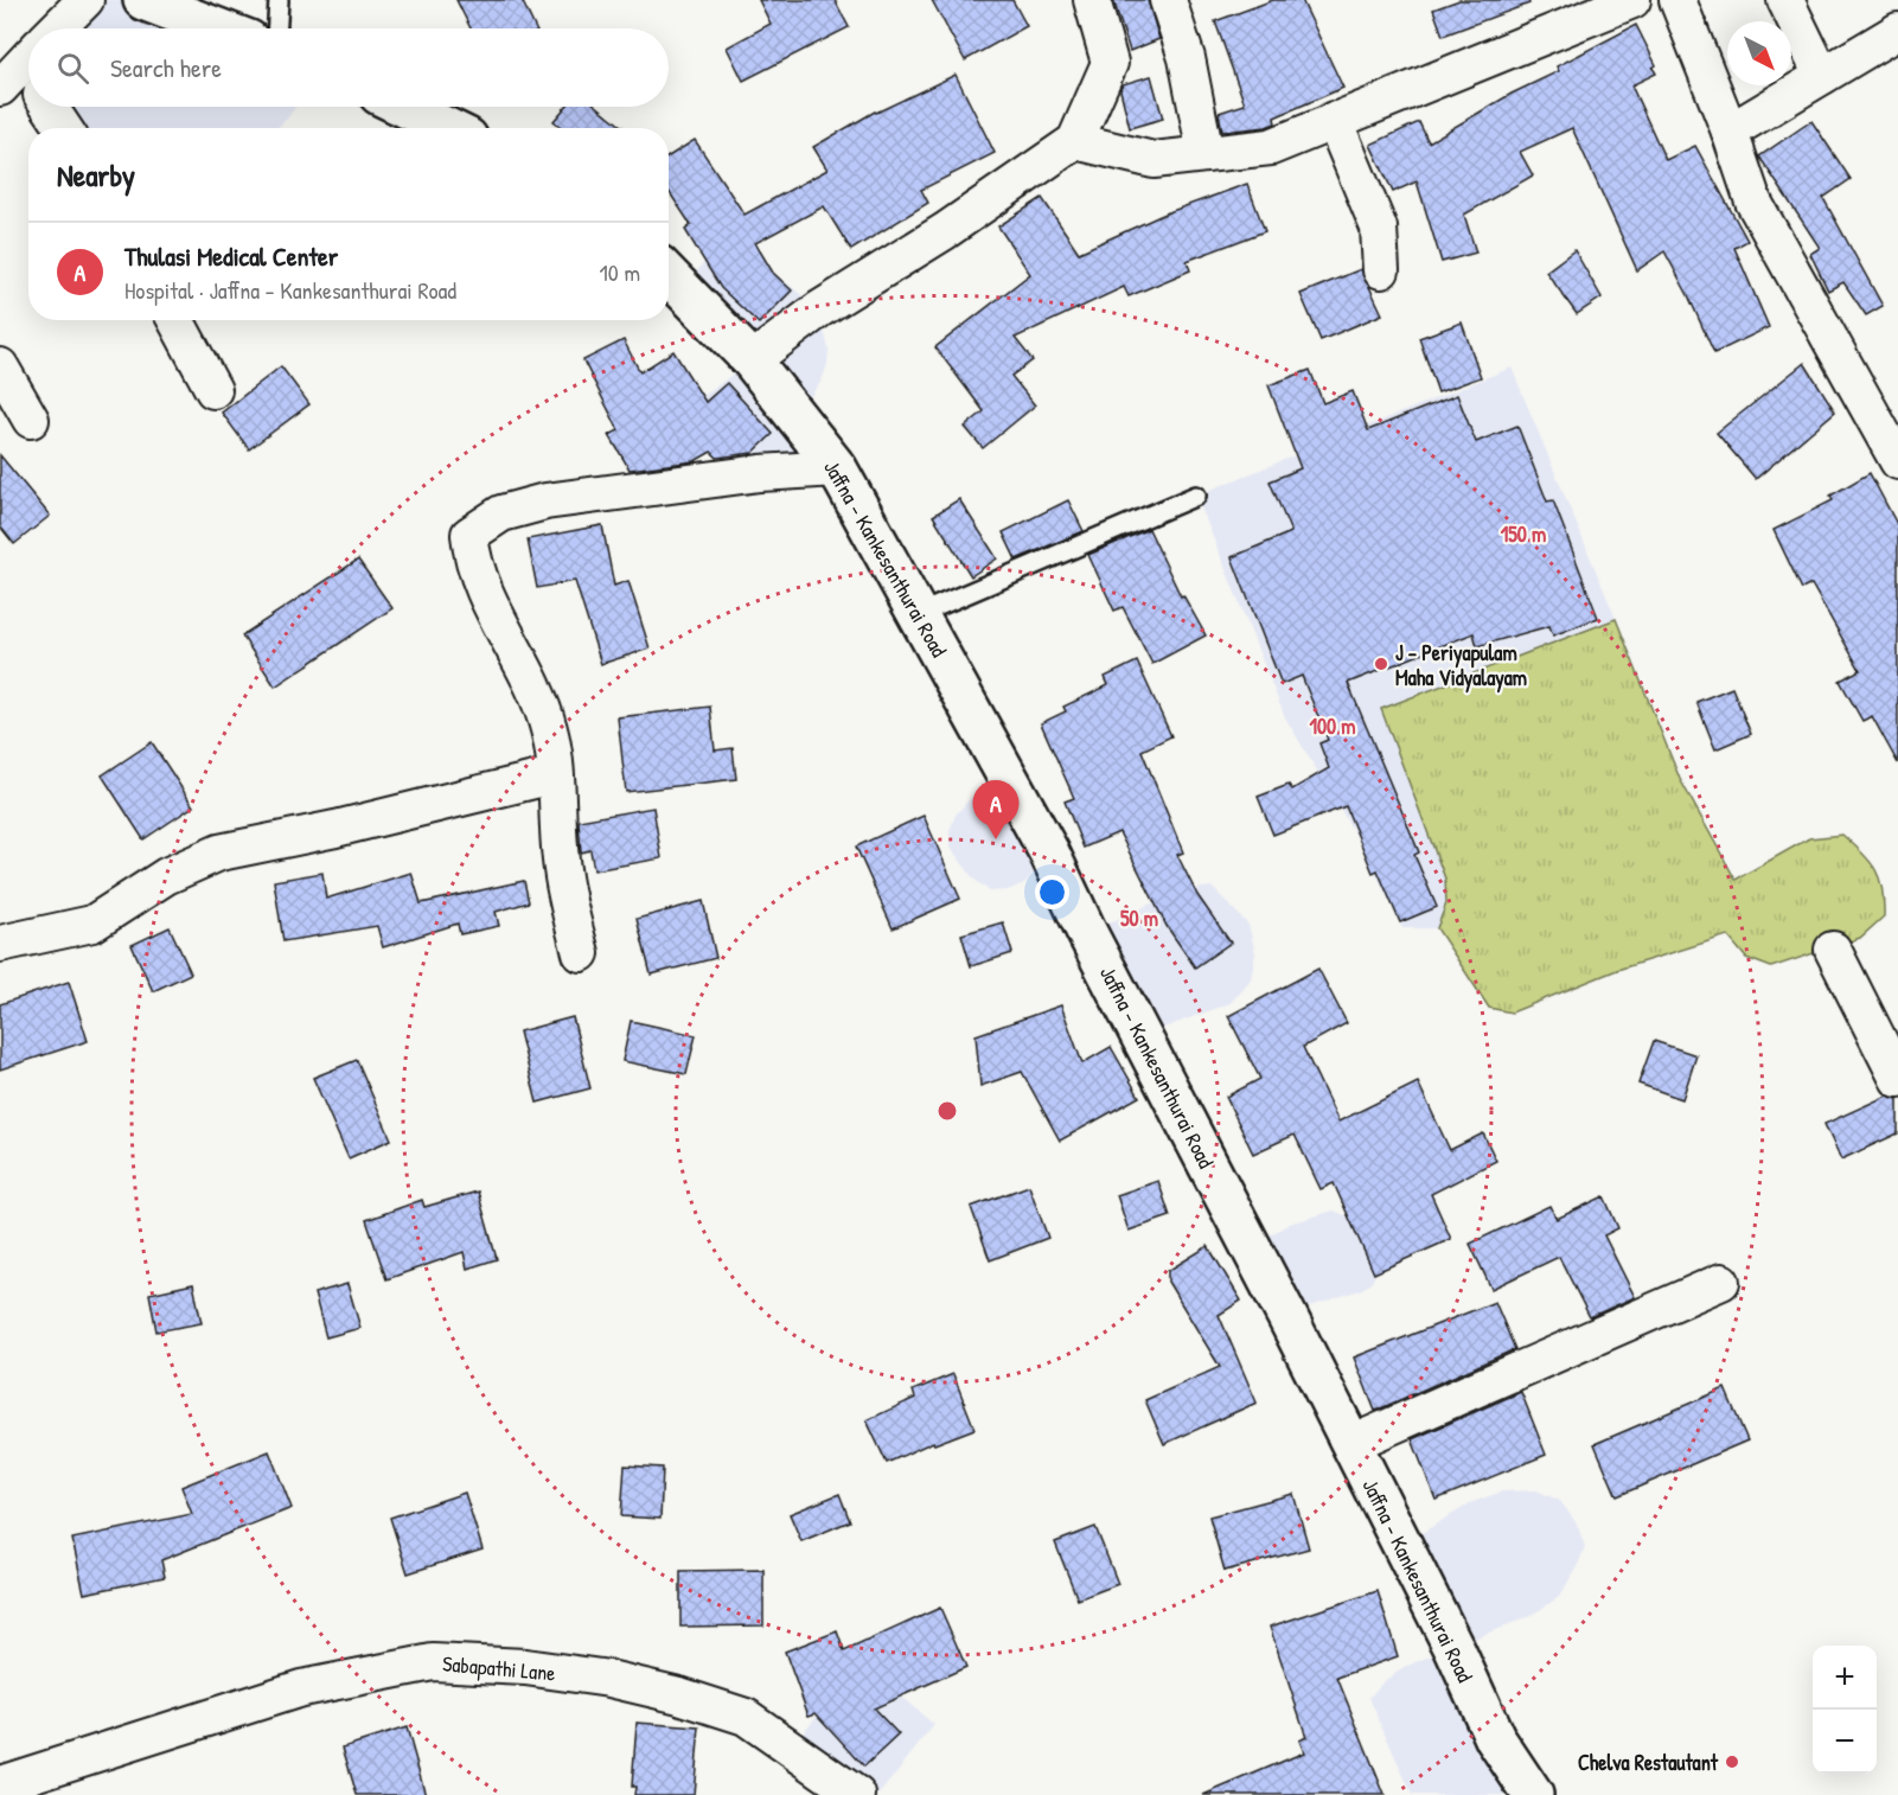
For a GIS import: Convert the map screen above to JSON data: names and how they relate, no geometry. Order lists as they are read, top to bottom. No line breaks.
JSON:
{"streets":{"main road":["Jaffna - Kankesanthurai Road"],"street":["Sabapathi Lane"]},"places":["J - Periyapulam Maha Vidyalayam","Chelva Restautant"],"north":"bottom right","page":{"search":"Search here","heading":"Nearby","list":[{"mark":"A","name":"Thulasi Medical Center","note":"Hospital · Jaffna - Kankesanthurai Road","value":"10 m"}],"pins":"A","map_buttons":["+","−"]},"rings":["150 m","100 m","50 m"]}
